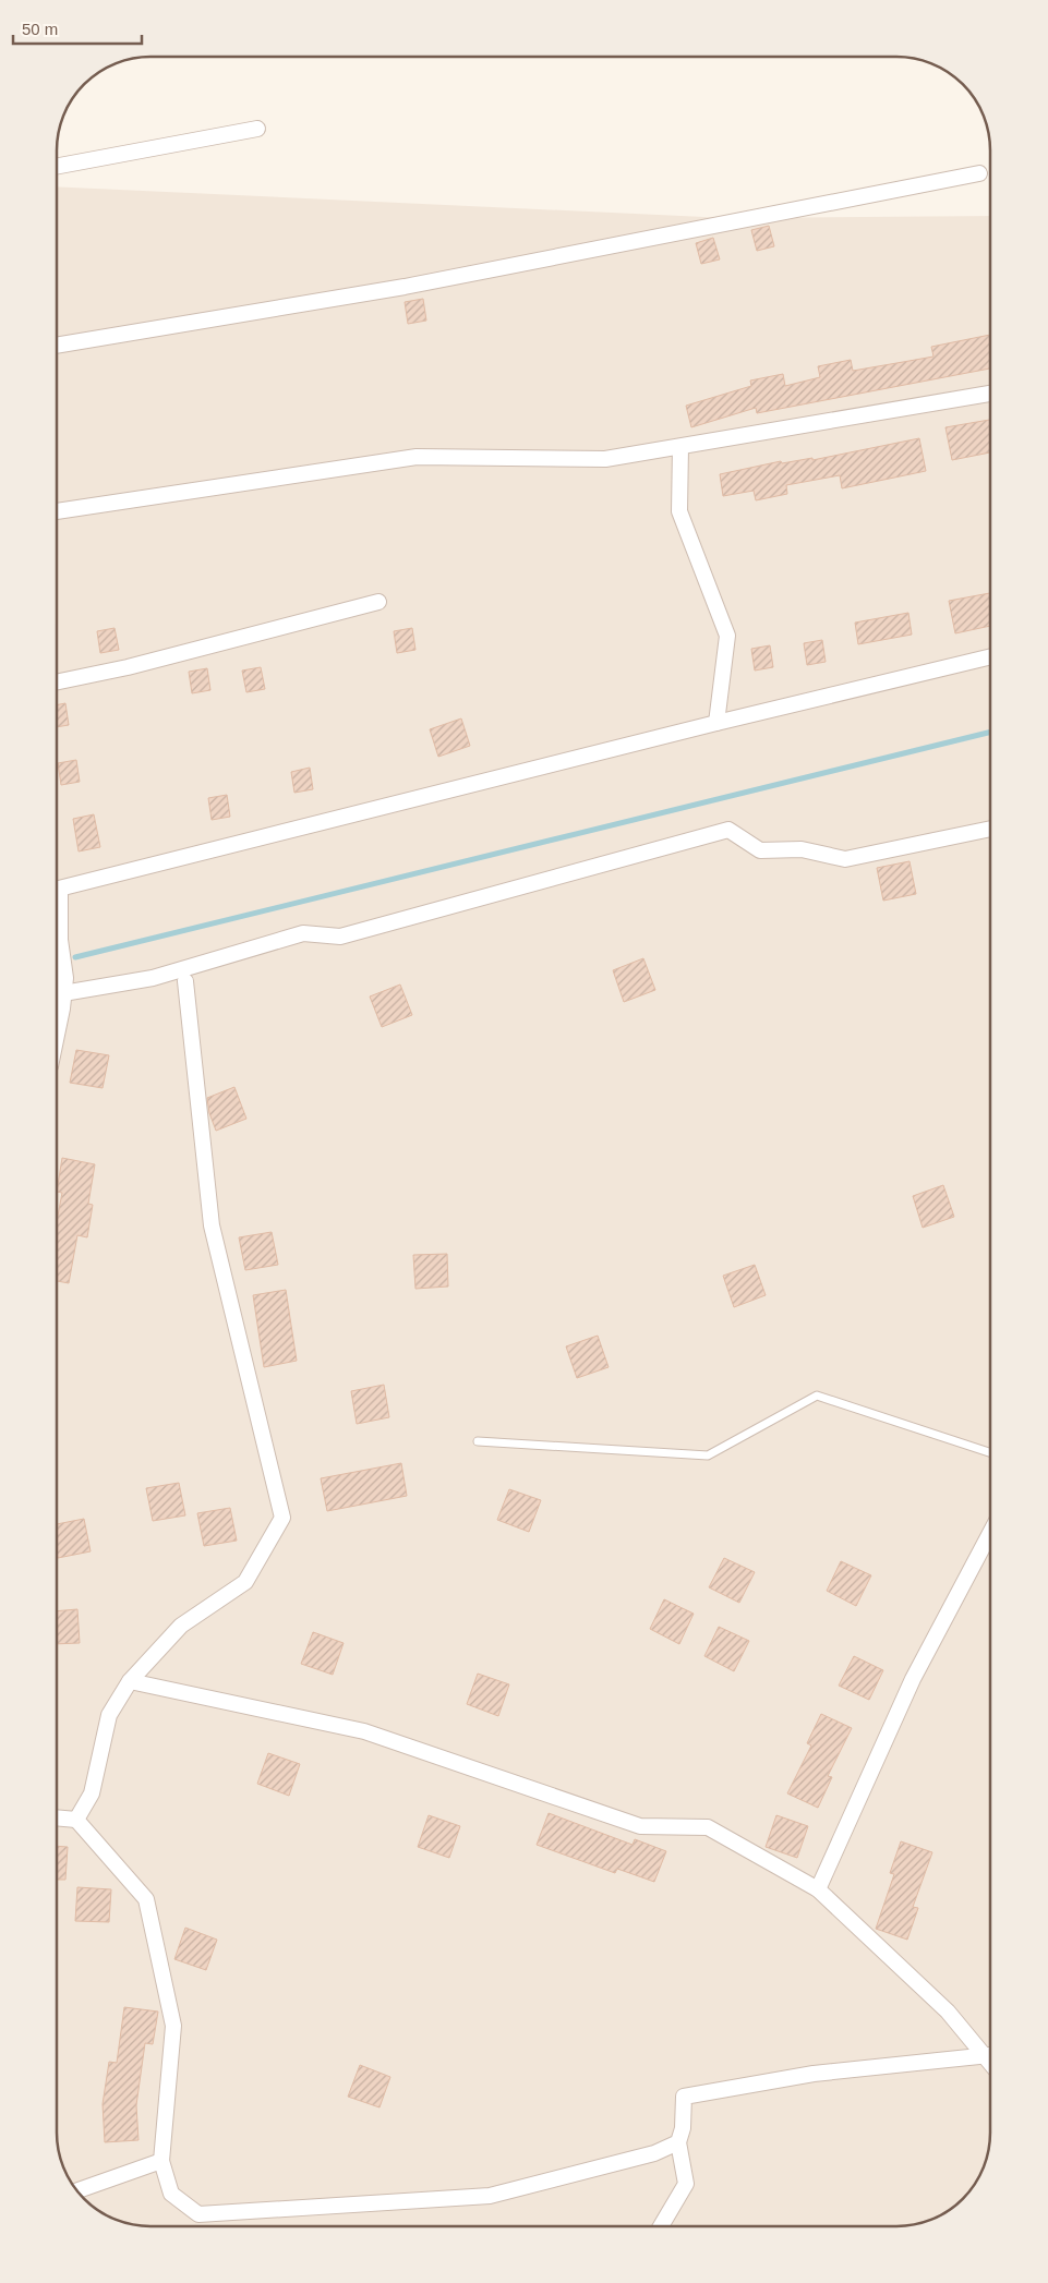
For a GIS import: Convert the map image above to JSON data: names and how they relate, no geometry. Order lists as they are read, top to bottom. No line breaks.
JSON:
{"scale_bar":"50 m"}
